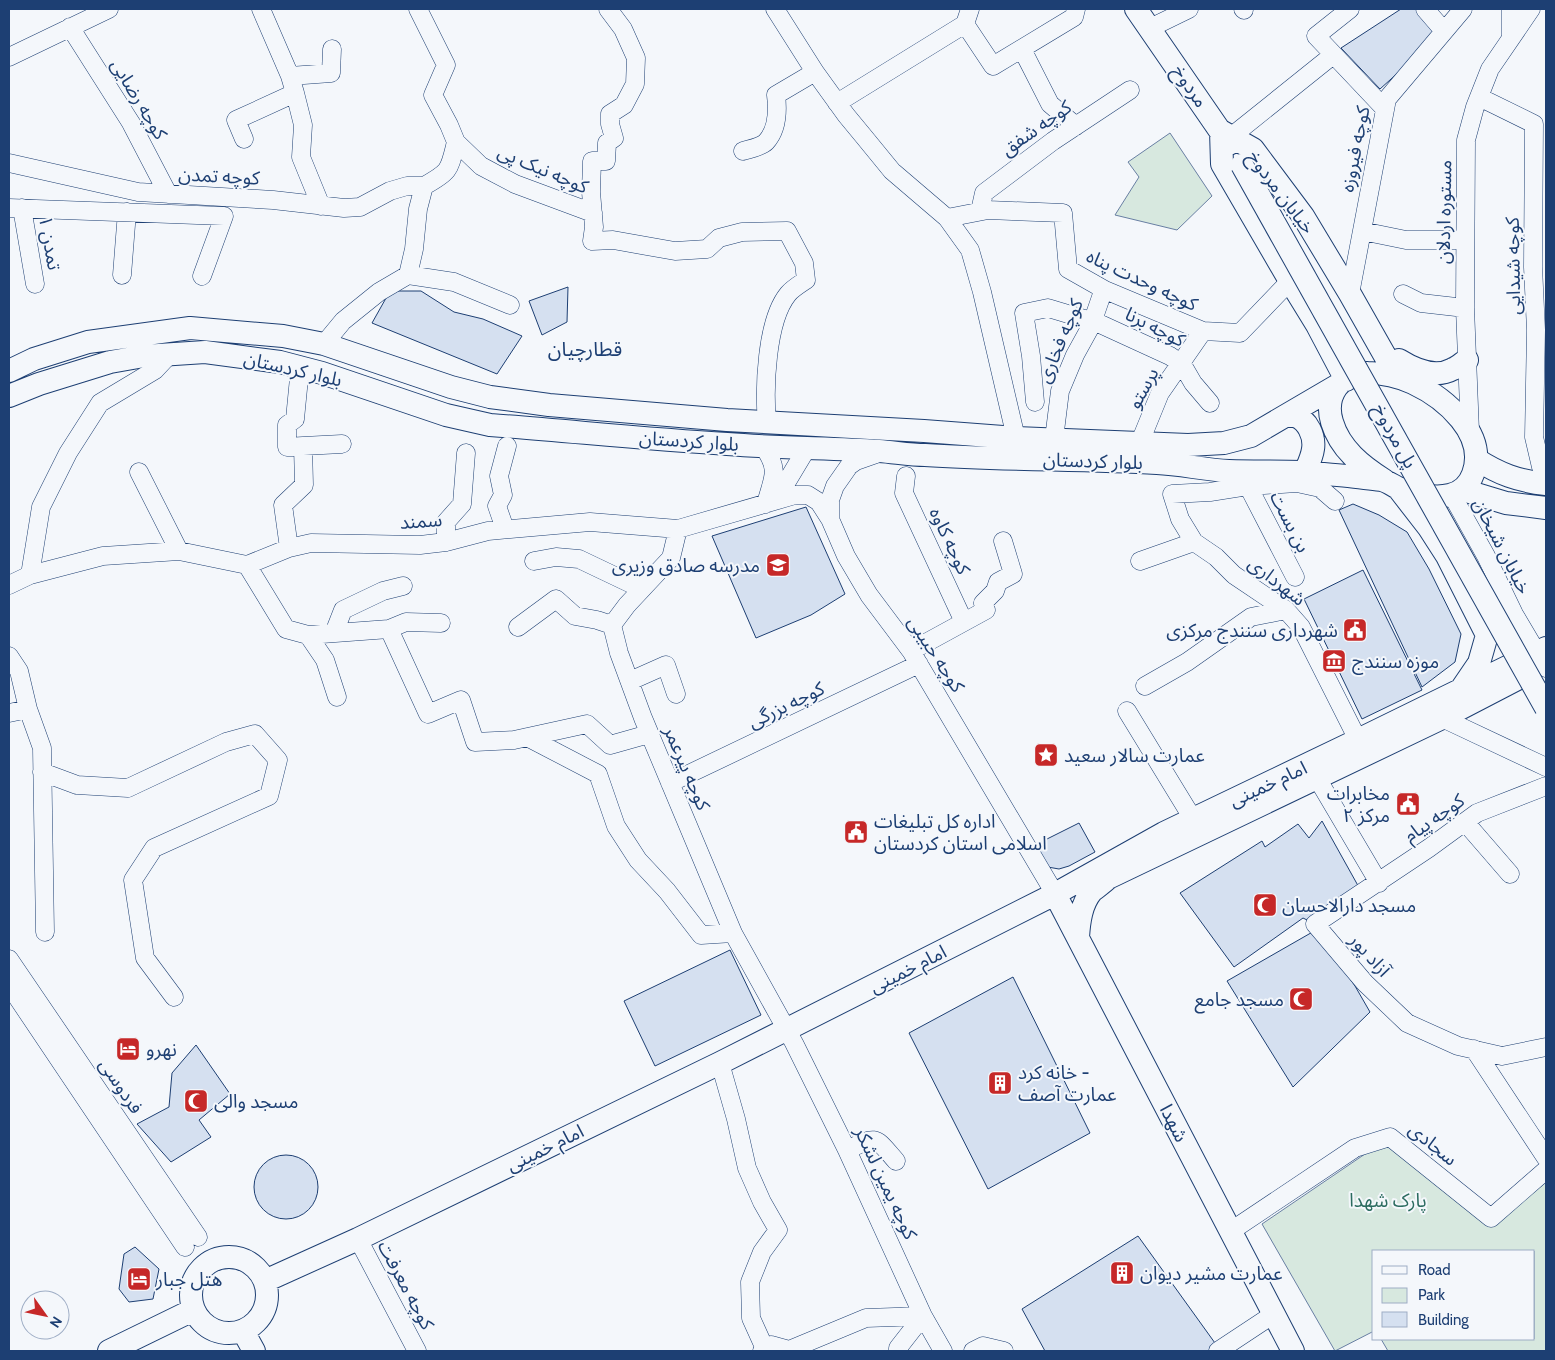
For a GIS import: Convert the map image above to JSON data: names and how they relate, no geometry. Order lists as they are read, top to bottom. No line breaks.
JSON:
{"streets":{"main road":["مردوخ","خیابان مردوخ","بلوار کردستان","پل مردوخ","امام خمینی","شهدا"],"street":["کوچه رضایی","کوچه شفق","کوچه فیروزه","کوچه نیک پی","کوچه تمدن","مستوره اردلان","تمدن ۱","کوچه شیدایی","کوچه وحدت پناه","کوچه برنا","کوچه فخاری","پرستو","سمند","بن بست","کوچه کاوه","خیابان شیخان","شهرداری","کوچه حبیبی","کوچه بزرگی","کوچه پیرعمر","کوچه پیام","آزاد پور","فردوسی","سجادی","کوچه یمین لشکر","کوچه معرفت"]},"crossings":[["مردوخ","خیابان مردوخ"],["مردوخ","پل مردوخ"],["کوچه رضایی","کوچه تمدن"],["کوچه شفق","کوچه وحدت پناه"],["کوچه فیروزه","خیابان مردوخ"],["خیابان مردوخ","مستوره اردلان"],["خیابان مردوخ","کوچه وحدت پناه"],["خیابان مردوخ","بلوار کردستان"],["خیابان مردوخ","خیابان شیخان"],["مستوره اردلان","کوچه شیدایی"],["مستوره اردلان","بلوار کردستان"],["مستوره اردلان","خیابان شیخان"],["کوچه وحدت پناه","کوچه فخاری"],["کوچه وحدت پناه","پرستو"],["کوچه برنا","کوچه فخاری"],["کوچه برنا","پرستو"],["کوچه فخاری","بلوار کردستان"],["بلوار کردستان","پرستو"],["بلوار کردستان","خیابان شیخان"],["بلوار کردستان","کوچه حبیبی"],["سمند","کوچه حبیبی"],["بن بست","شهرداری"],["کوچه کاوه","کوچه بزرگی"],["خیابان شیخان","امام خمینی"],["شهرداری","امام خمینی"],["کوچه حبیبی","کوچه بزرگی"],["کوچه حبیبی","امام خمینی"],["کوچه حبیبی","شهدا"],["کوچه بزرگی","کوچه پیرعمر"],["کوچه پیرعمر","امام خمینی"],["کوچه پیرعمر","کوچه یمین لشکر"],["امام خمینی","شهدا"],["امام خمینی","کوچه یمین لشکر"],["امام خمینی","کوچه معرفت"],["کوچه پیام","آزاد پور"],["شهدا","سجادی"]],"districts":["قطارچیان"],"parks":["پارک شهدا"],"places":{"school or university":["مدرسه صادق وزیری"],"public building":["شهرداری سنندج مرکزی","مخابرات مرکز ۲","اداره کل تبلیغات اسلامی استان کردستان"],"museum":["موزه سنندج"],"place":["عمارت سالار سعید"],"mosque":["مسجد دارالاحسان","مسجد جامع","مسجد والی"],"hotel":["نهرو","هتل جبار"],"building":["خانه کرد - عمارت آصف","عمارت مشیر دیوان"]},"legend":["Road","Park","Building"],"north":"bottom right"}
